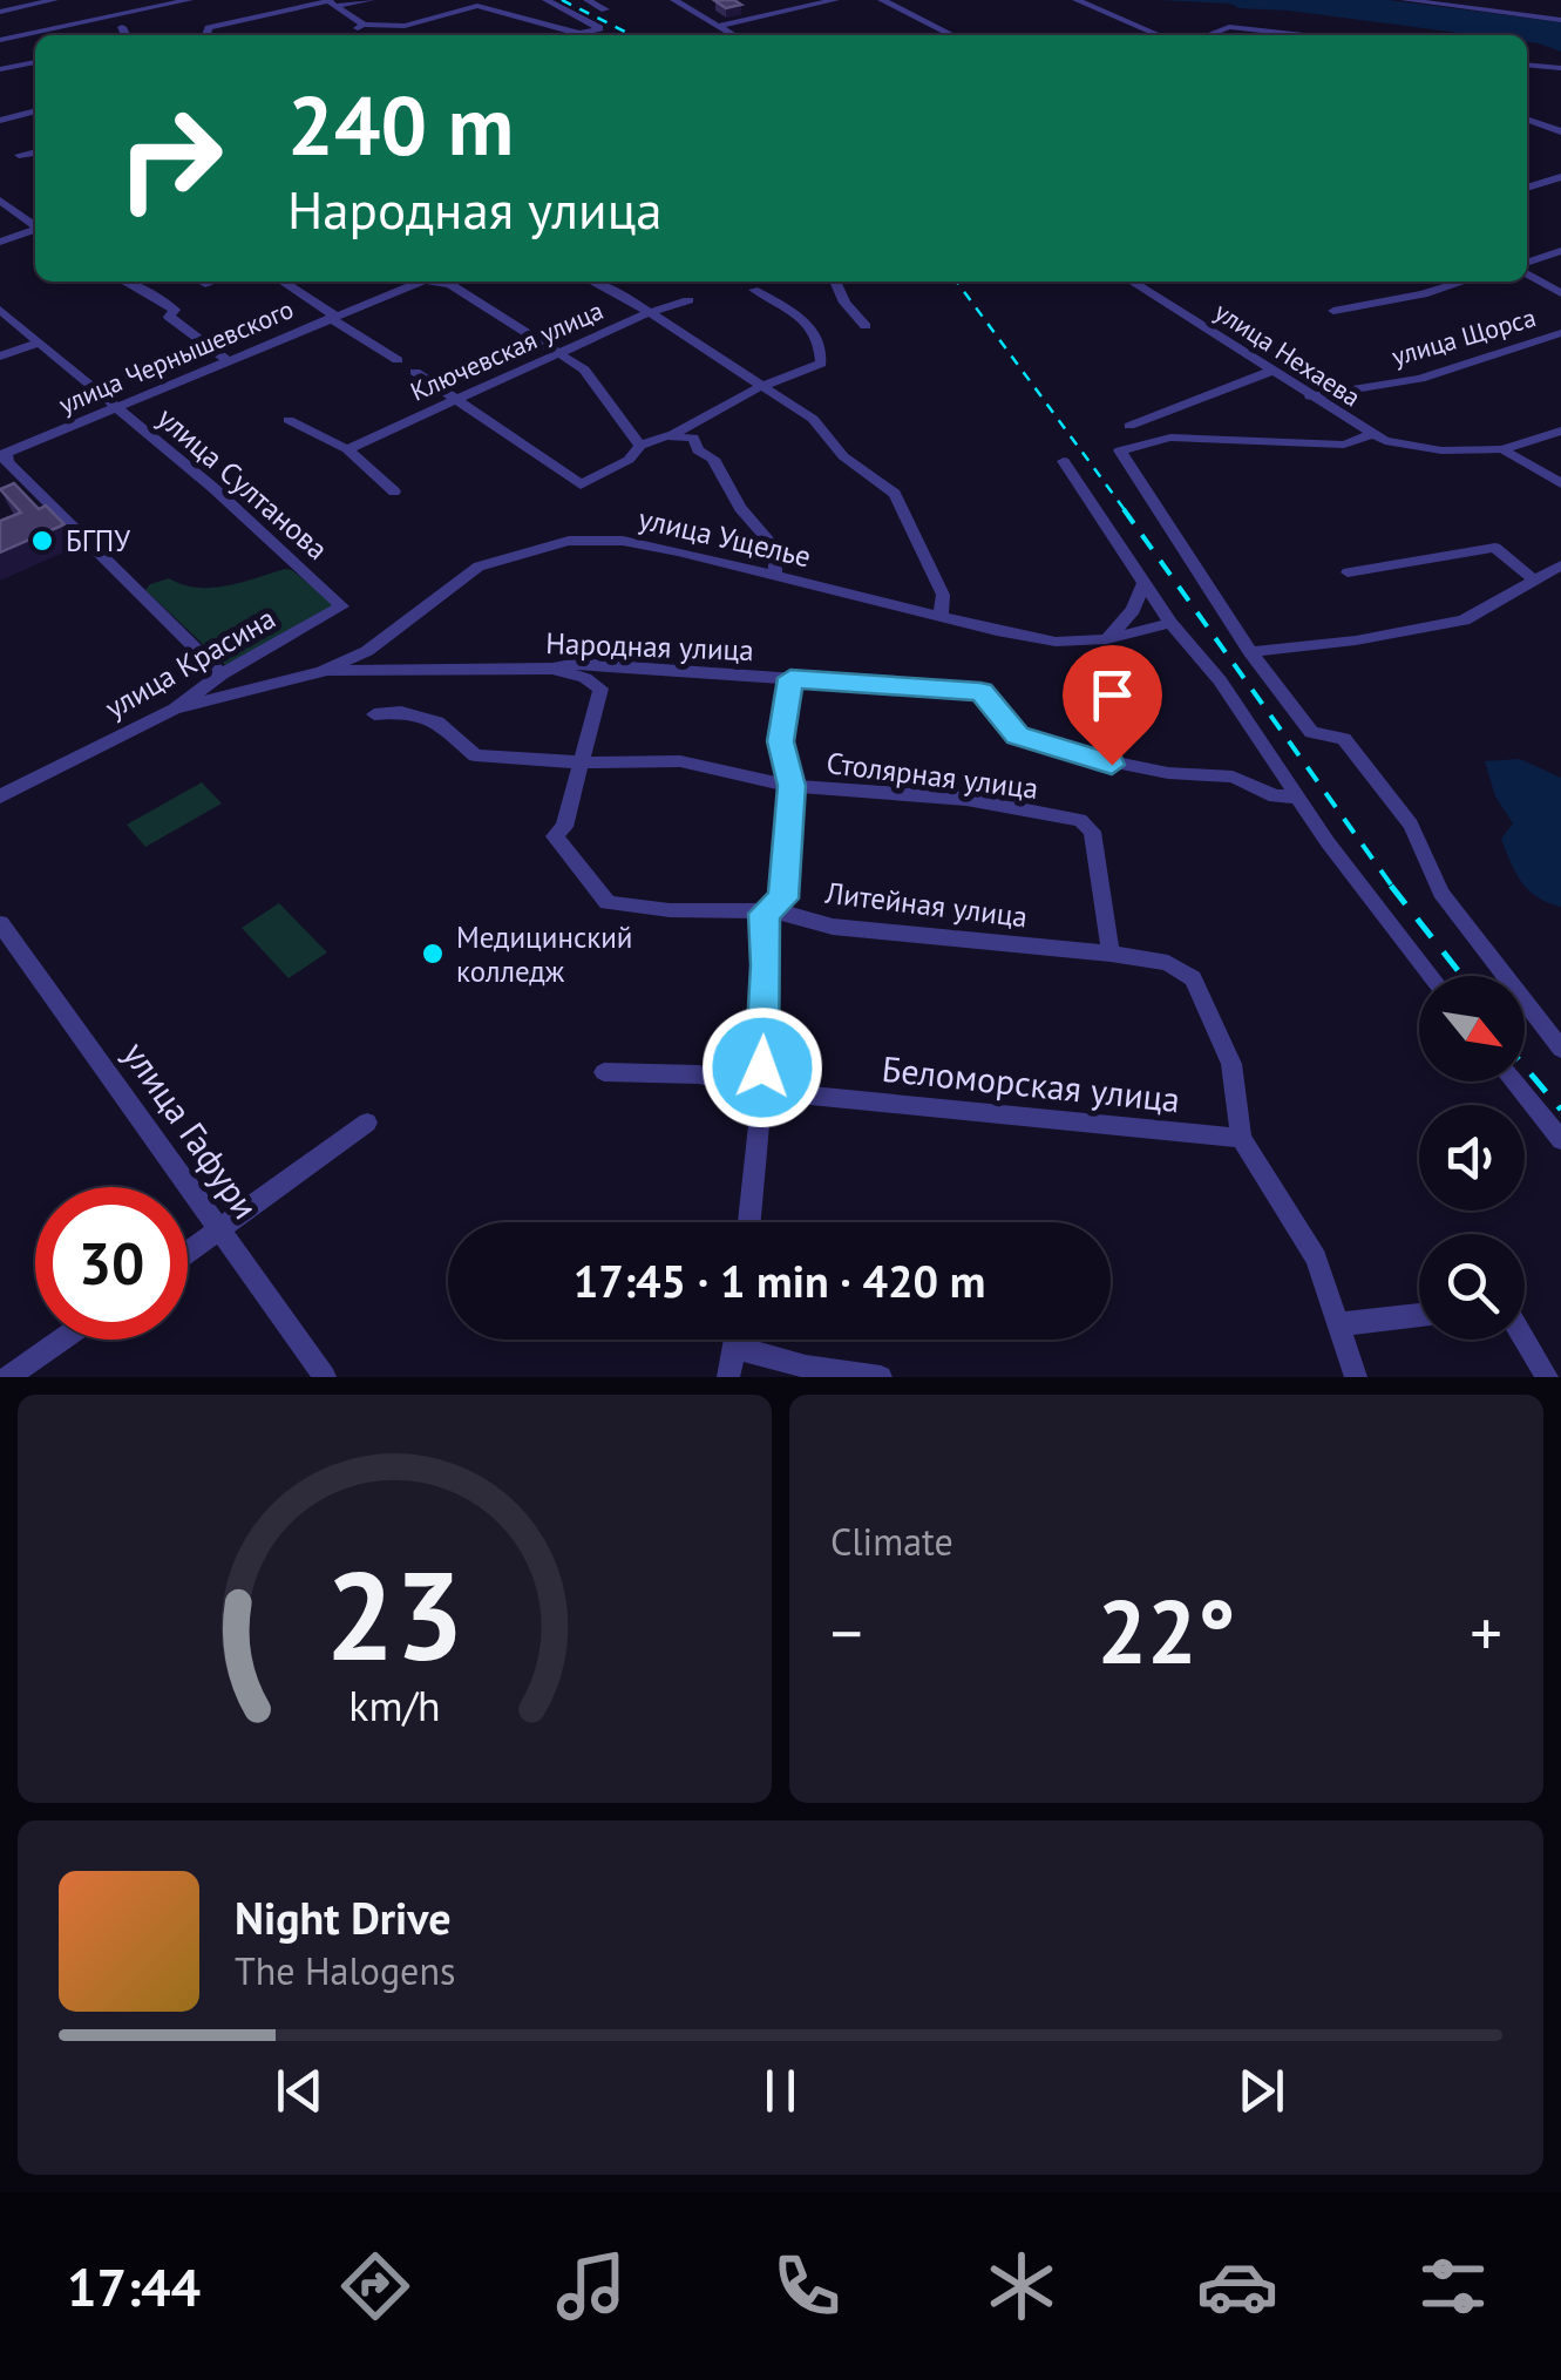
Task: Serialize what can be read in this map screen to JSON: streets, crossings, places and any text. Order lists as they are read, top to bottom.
{
  "streets": {
    "street": [
      "улица Щорса",
      "Ключевская улица",
      "улица Нехаева",
      "улица Чернышевского",
      "улица Султанова",
      "улица Ущелье",
      "Народная улица",
      "улица Красина",
      "Столярная улица",
      "Литейная улица",
      "Беломорская улица",
      "улица Гафури"
    ]
  },
  "crossings": [
    ["улица Щорса", "улица Нехаева"],
    ["улица Чернышевского", "улица Султанова"],
    ["улица Султанова", "улица Красина"],
    ["улица Ущелье", "Народная улица"],
    ["улица Ущелье", "улица Красина"],
    ["Столярная улица", "Литейная улица"],
    ["Литейная улица", "Беломорская улица"]
  ],
  "places": ["БГПУ", "Медицинский колледж"],
  "north": "bottom right",
  "page": {
    "turn": ["240 m", "Народная улица"],
    "limit": "30",
    "trip": "17:45 · 1 min · 420 m",
    "tile": "Climate",
    "heat": ["−", "22°", "+"],
    "song": ["Night Drive", "The Halogens"],
    "tabs": "17:44",
    "gauge": ["23", "km/h"]
  }
}
